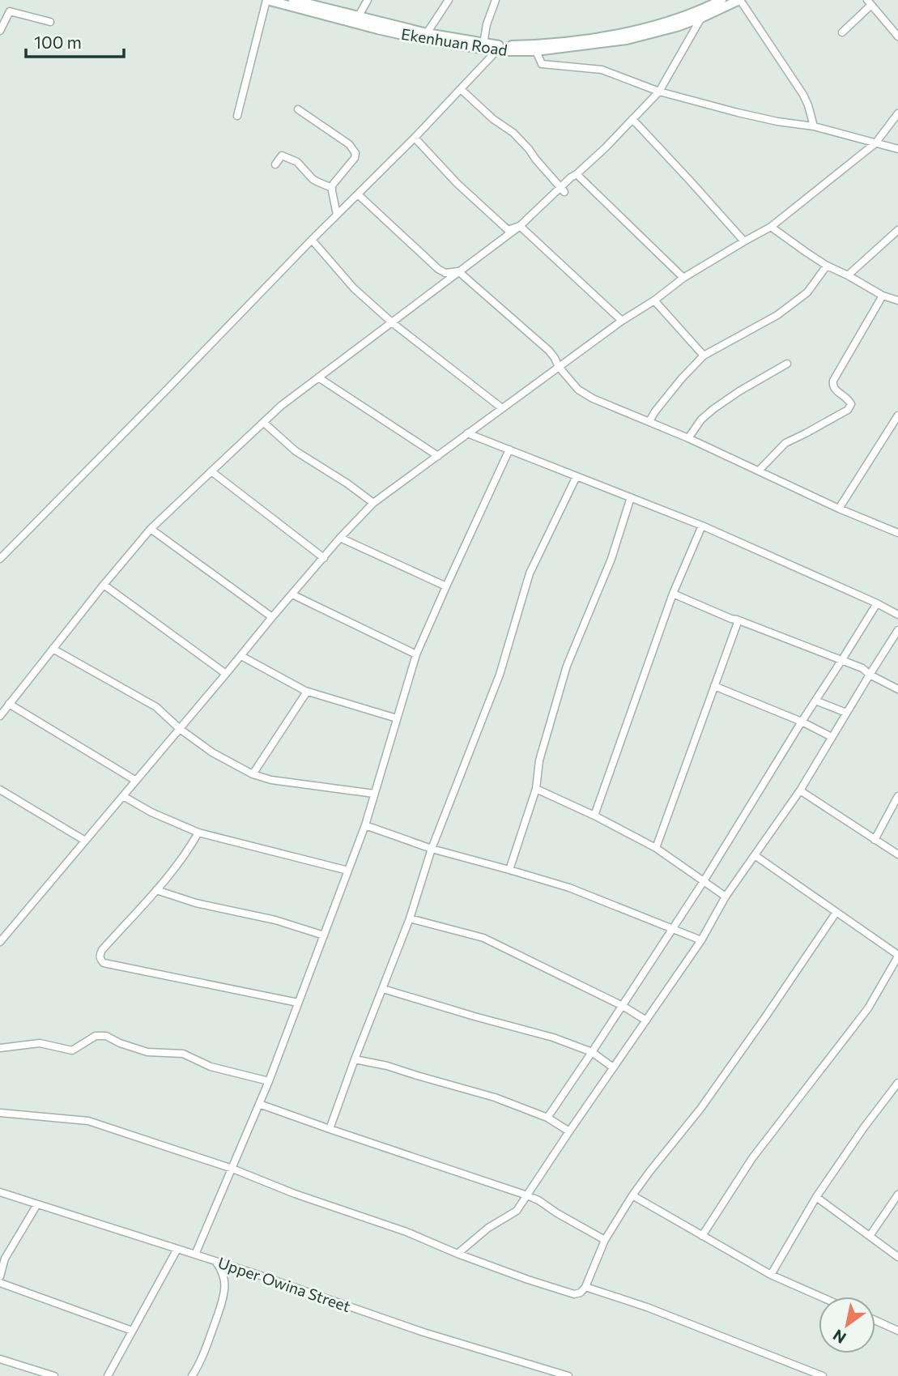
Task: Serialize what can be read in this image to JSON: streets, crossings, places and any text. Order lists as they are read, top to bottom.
{
  "streets": {
    "main road": ["Ekenhuan Road"],
    "street": ["Upper Owina Street"]
  },
  "scale_bar": "100 m",
  "north": "bottom left"
}
